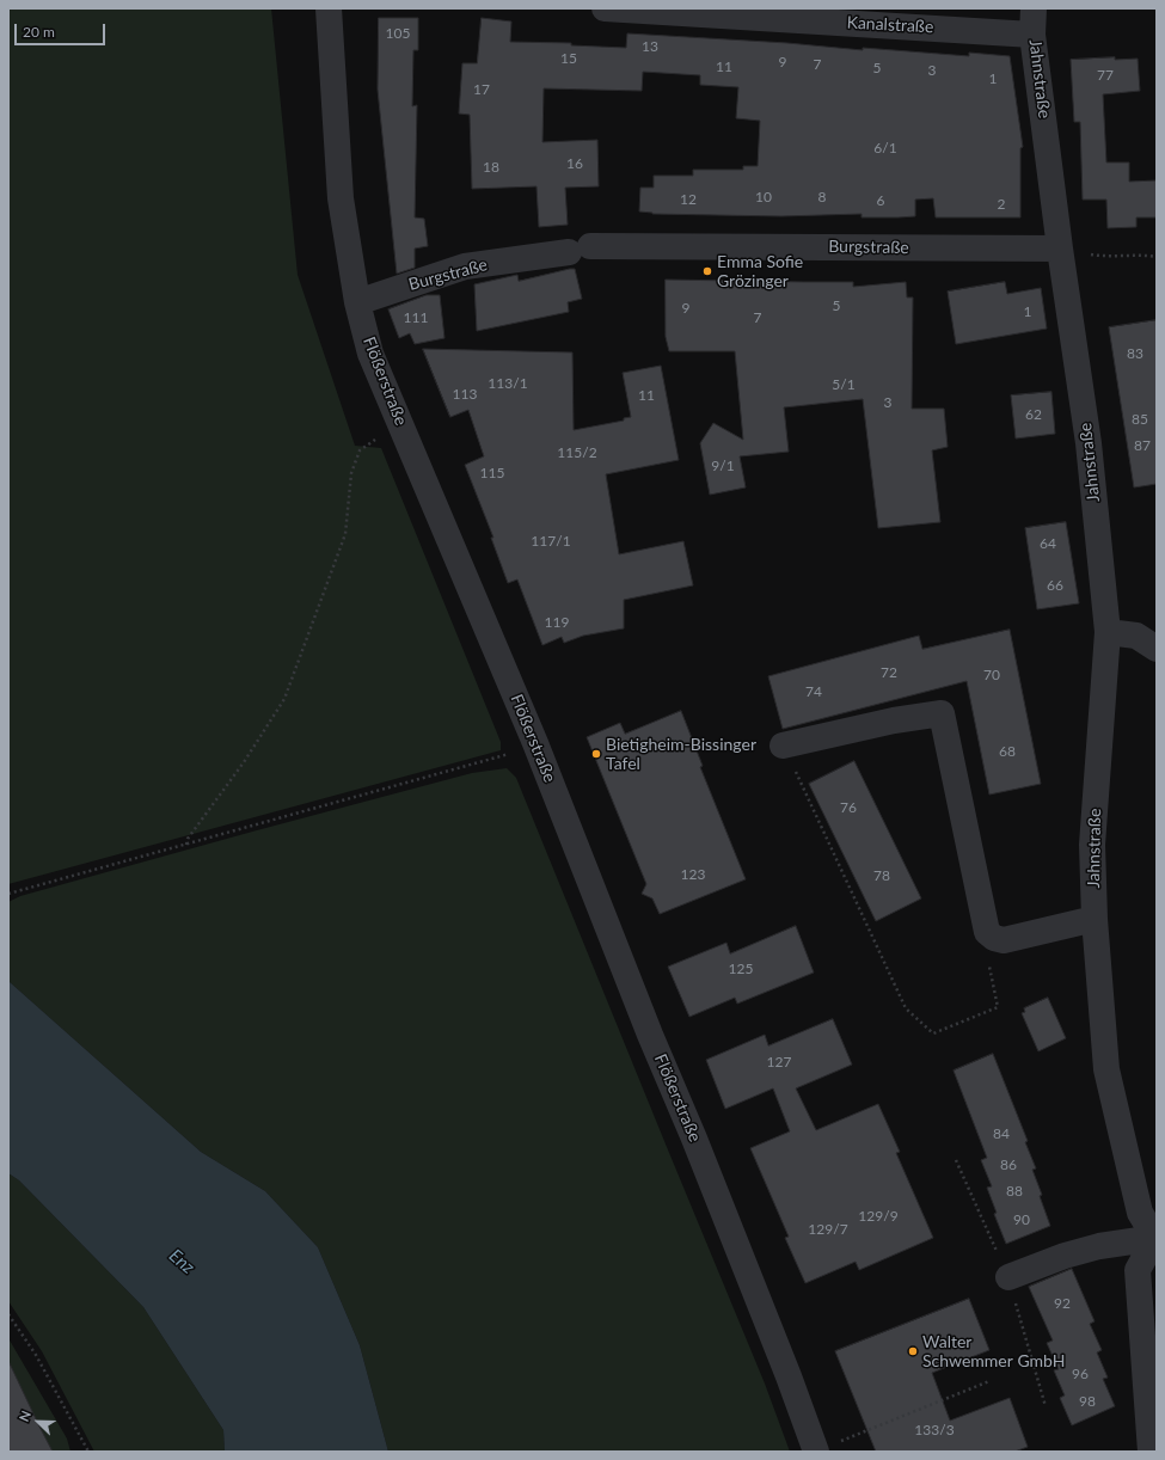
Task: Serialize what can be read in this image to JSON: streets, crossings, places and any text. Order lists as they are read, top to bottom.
{
  "streets": {
    "street": [
      "Kanalstraße",
      "Jahnstraße",
      "Burgstraße",
      "Flößerstraße"
    ]
  },
  "crossings": [
    ["Kanalstraße", "Jahnstraße"],
    ["Jahnstraße", "Burgstraße"],
    ["Burgstraße", "Flößerstraße"]
  ],
  "water": ["Enz"],
  "places": ["Emma Sofie Grözinger", "Bietigheim-Bissinger Tafel", "Walter Schwemmer GmbH"],
  "house_numbers": [
    "105",
    "13",
    "15",
    "9",
    "7",
    "11",
    "5",
    "3",
    "77",
    "1",
    "17",
    "6/1",
    "16",
    "18",
    "10",
    "8",
    "12",
    "6",
    "2",
    "5",
    "9",
    "1",
    "111",
    "7",
    "83",
    "113/1",
    "5/1",
    "113",
    "11",
    "3",
    "62",
    "85",
    "87",
    "115/2",
    "9/1",
    "115",
    "117/1",
    "64",
    "66",
    "119",
    "72",
    "70",
    "74",
    "68",
    "76",
    "123",
    "78",
    "125",
    "127",
    "84",
    "86",
    "88",
    "129/9",
    "90",
    "129/7",
    "92",
    "96",
    "98",
    "133/3"
  ],
  "scale_bar": "20 m",
  "north": "top left"
}
